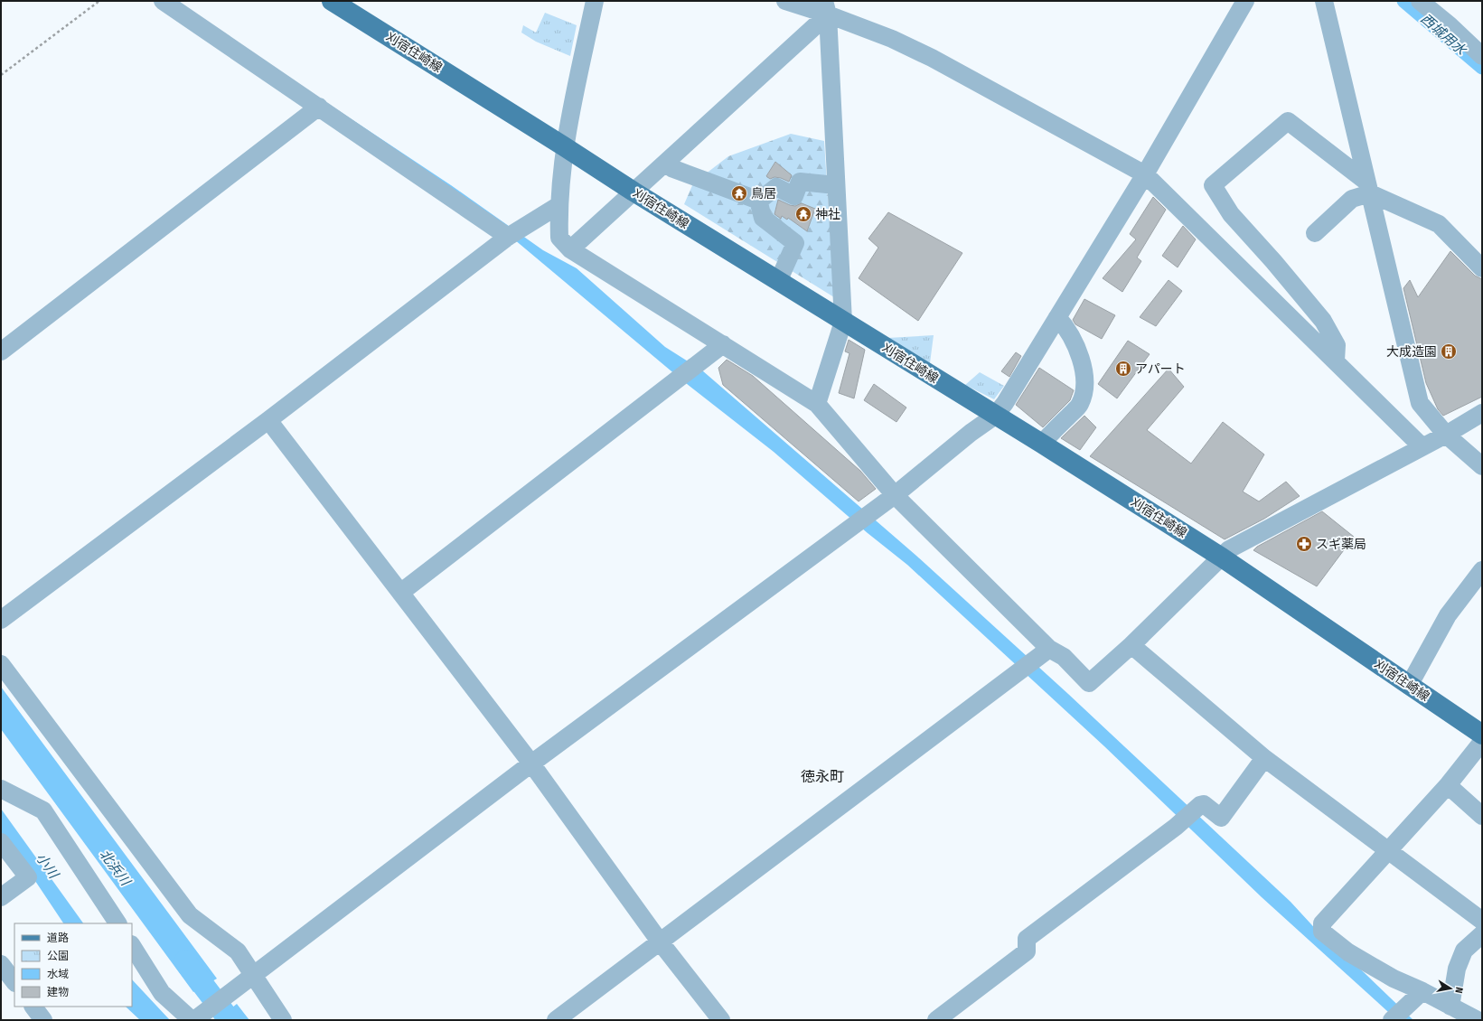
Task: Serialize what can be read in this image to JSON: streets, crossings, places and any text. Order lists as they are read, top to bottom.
{
  "streets": {
    "main road": ["刈宿住崎線"]
  },
  "districts": ["徳永町"],
  "water": ["西城用水", "小川", "北浜川"],
  "places": {
    "temple": ["鳥居", "神社"],
    "building": ["大成造園", "アパート"],
    "pharmacy": ["スギ薬局"]
  },
  "legend": [
    "道路",
    "公園",
    "水域",
    "建物"
  ],
  "north": "right"
}
